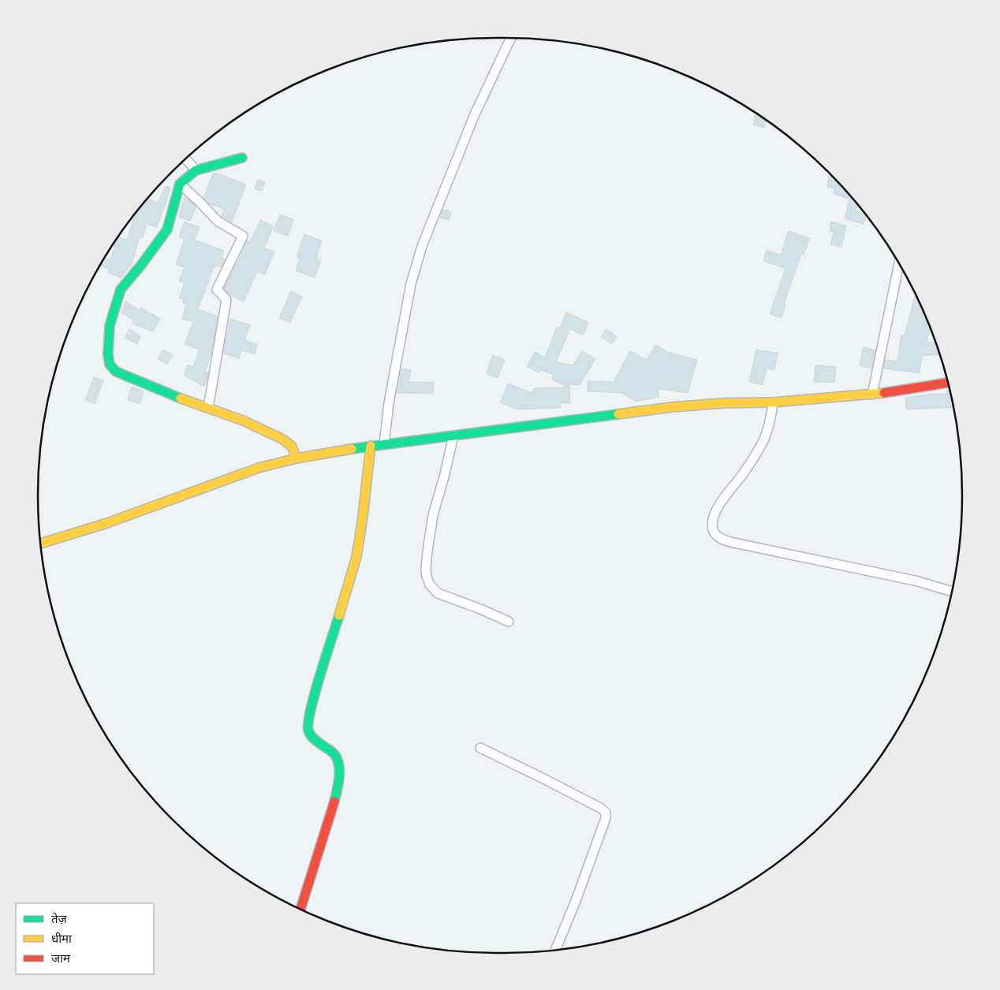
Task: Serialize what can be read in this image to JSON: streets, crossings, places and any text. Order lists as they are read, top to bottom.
{
  "legend": ["तेज़", "धीमा", "जाम"]
}
